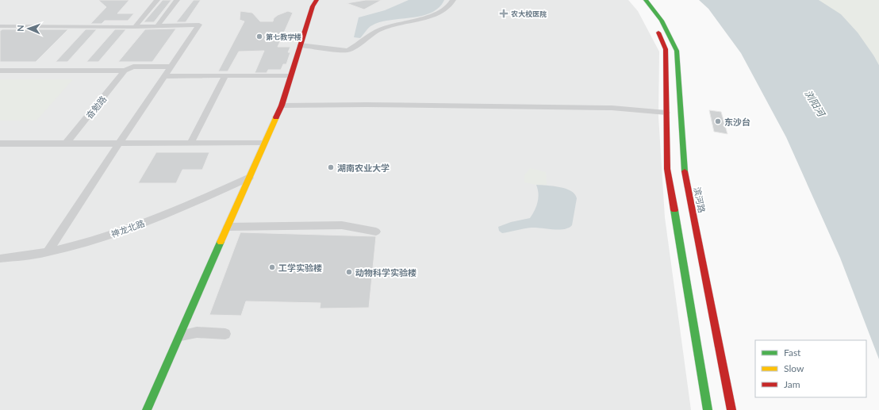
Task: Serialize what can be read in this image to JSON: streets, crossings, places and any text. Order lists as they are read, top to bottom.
{
  "streets": {
    "main road": ["滨河路"],
    "street": ["奋勉路", "神龙北路"]
  },
  "water": ["浏阳河"],
  "places": {
    "health": ["农大校医院"],
    "other": [
      "第七教学楼",
      "东沙台",
      "湖南农业大学",
      "工学实验楼",
      "动物科学实验楼"
    ]
  },
  "legend": ["Fast", "Slow", "Jam"],
  "north": "left"
}
